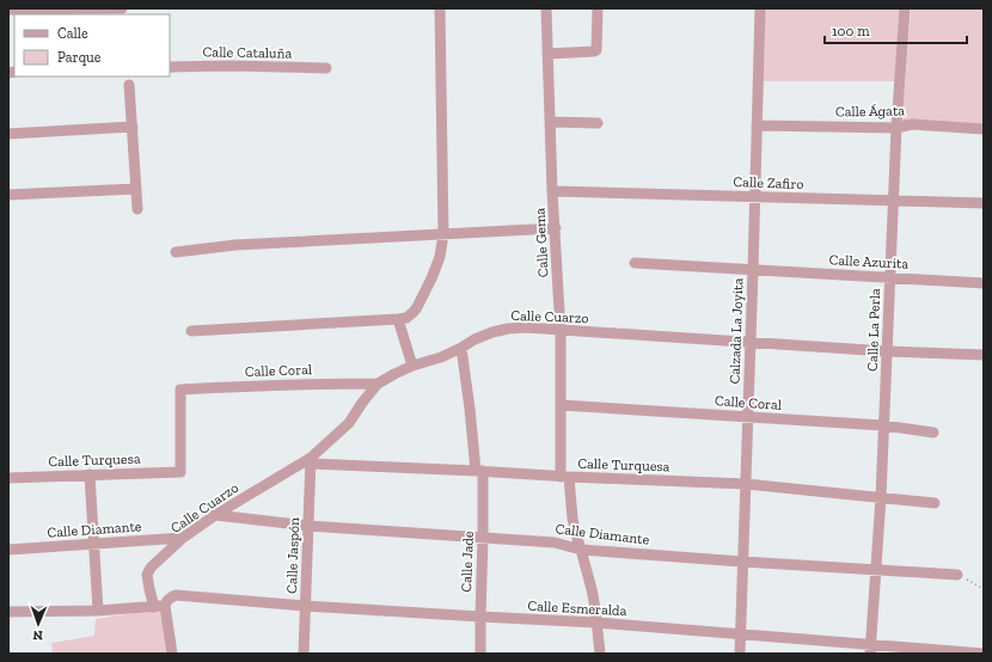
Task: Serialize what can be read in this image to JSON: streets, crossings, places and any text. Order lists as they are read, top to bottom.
{
  "streets": {
    "street": [
      "Calle Cataluña",
      "Calle Ágata",
      "Calle Zafiro",
      "Calle Gema",
      "Calle Azurita",
      "Calle Cuarzo",
      "Calle La Perla",
      "Calzada La Joyita",
      "Calle Coral",
      "Calle Turquesa",
      "Calle Diamante",
      "Calle Jaspón",
      "Calle Jade",
      "Calle Esmeralda"
    ]
  },
  "crossings": [
    ["Calle Ágata", "Calle La Perla"],
    ["Calle Ágata", "Calzada La Joyita"],
    ["Calle Zafiro", "Calle Gema"],
    ["Calle Zafiro", "Calle La Perla"],
    ["Calle Zafiro", "Calzada La Joyita"],
    ["Calle Gema", "Calle Cuarzo"],
    ["Calle Gema", "Calle Coral"],
    ["Calle Gema", "Calle Turquesa"],
    ["Calle Gema", "Calle Diamante"],
    ["Calle Gema", "Calle Esmeralda"],
    ["Calle Azurita", "Calle La Perla"],
    ["Calle Azurita", "Calzada La Joyita"],
    ["Calle Cuarzo", "Calle La Perla"],
    ["Calle Cuarzo", "Calzada La Joyita"],
    ["Calle Cuarzo", "Calle Coral"],
    ["Calle Cuarzo", "Calle Turquesa"],
    ["Calle Cuarzo", "Calle Diamante"],
    ["Calle Cuarzo", "Calle Jaspón"],
    ["Calle Cuarzo", "Calle Jade"],
    ["Calle Cuarzo", "Calle Esmeralda"],
    ["Calle La Perla", "Calle Coral"],
    ["Calle La Perla", "Calle Turquesa"],
    ["Calle La Perla", "Calle Diamante"],
    ["Calle La Perla", "Calle Esmeralda"],
    ["Calzada La Joyita", "Calle Coral"],
    ["Calzada La Joyita", "Calle Turquesa"],
    ["Calzada La Joyita", "Calle Diamante"],
    ["Calzada La Joyita", "Calle Esmeralda"],
    ["Calle Coral", "Calle Turquesa"],
    ["Calle Turquesa", "Calle Jaspón"],
    ["Calle Turquesa", "Calle Jade"],
    ["Calle Diamante", "Calle Jaspón"],
    ["Calle Diamante", "Calle Jade"],
    ["Calle Jaspón", "Calle Esmeralda"],
    ["Calle Jade", "Calle Esmeralda"]
  ],
  "legend": ["Calle", "Parque"],
  "scale_bar": "100 m",
  "north": "bottom"
}
